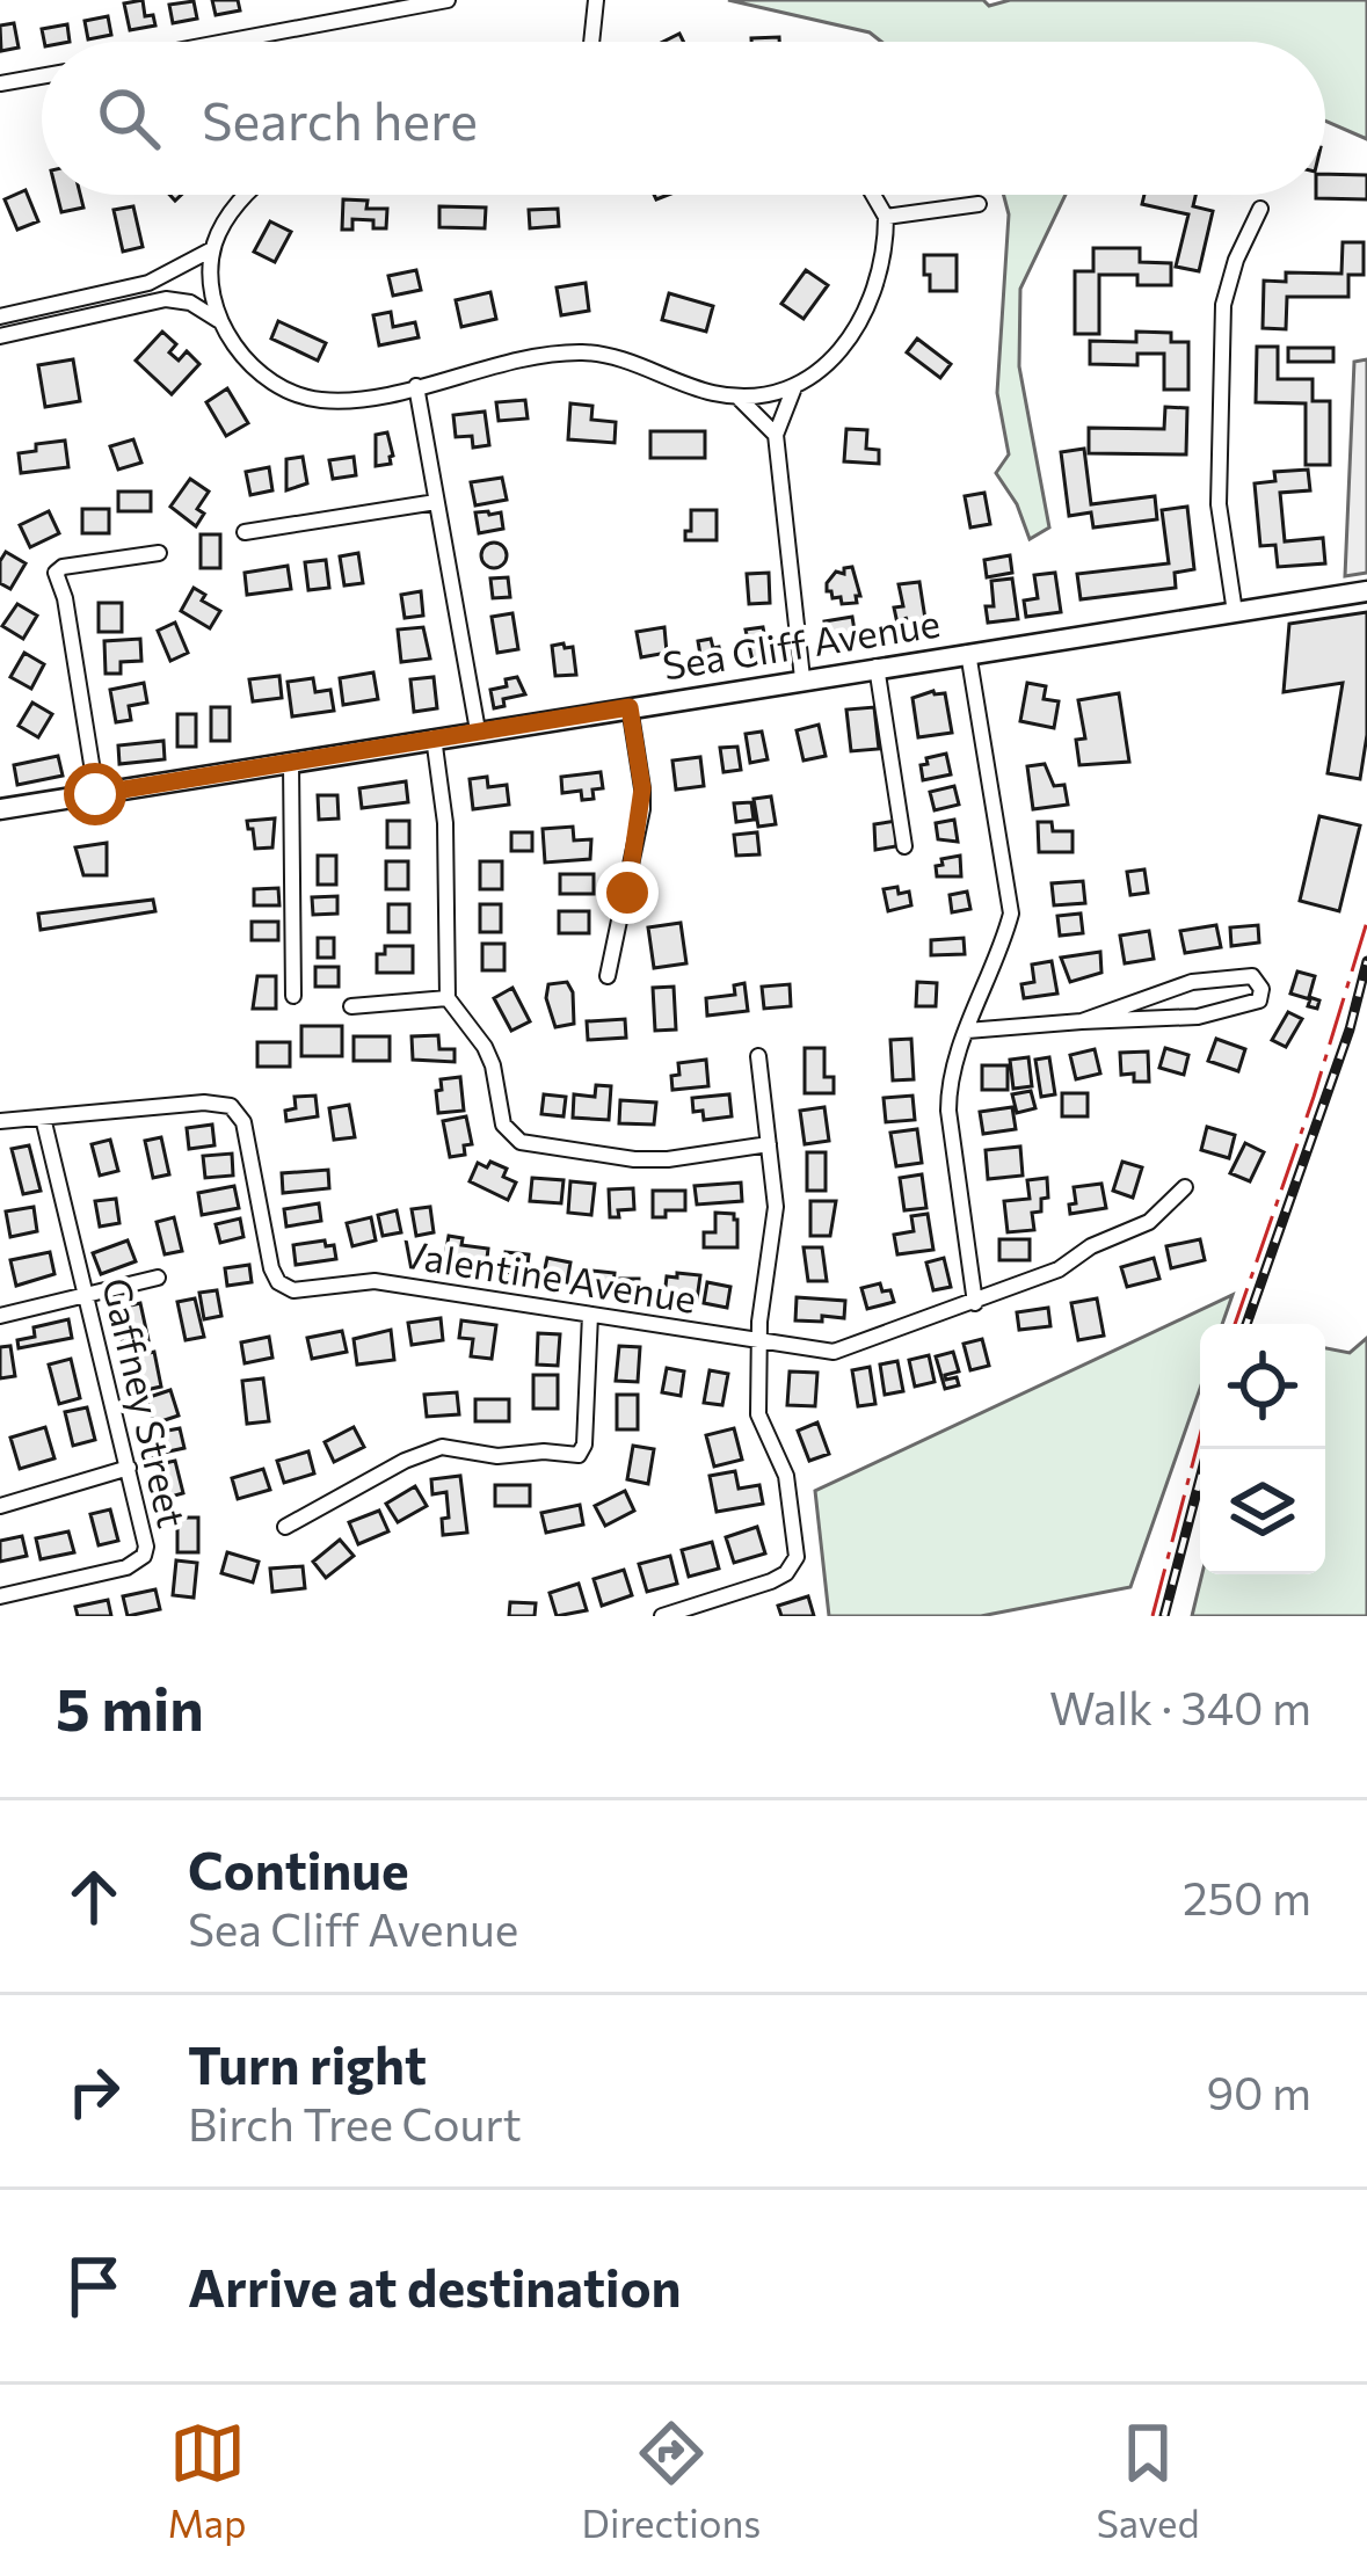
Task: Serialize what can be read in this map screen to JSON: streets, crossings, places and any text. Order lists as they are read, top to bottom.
{
  "streets": {
    "street": ["Sea Cliff Avenue", "Valentine Avenue", "Gaffney Street"]
  },
  "crossings": [
    ["Valentine Avenue", "Gaffney Street"]
  ],
  "page": {
    "search": "Search here",
    "heading": ["5 min", "Walk · 340 m"],
    "list": [
      ["Continue", "Sea Cliff Avenue", "250 m"],
      ["Turn right", "Birch Tree Court", "90 m"],
      "Arrive at destination"
    ],
    "nav": ["Map", "Directions", "Saved"]
  }
}
